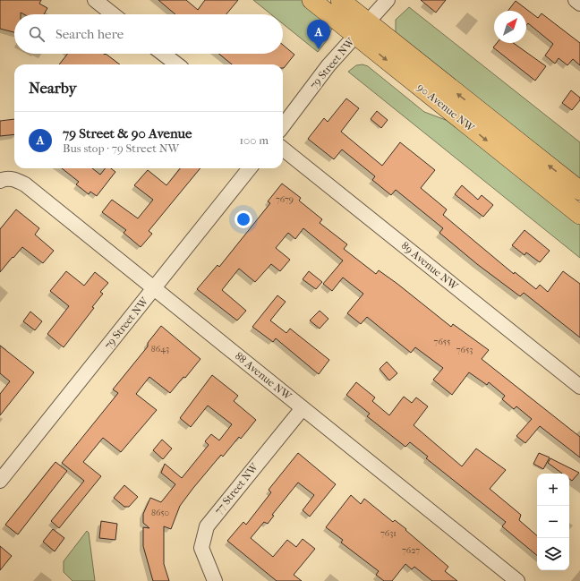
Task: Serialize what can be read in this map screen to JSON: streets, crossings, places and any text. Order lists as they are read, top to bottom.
{
  "streets": {
    "main road": ["90 Avenue NW"],
    "street": [
      "79 Street NW",
      "89 Avenue NW",
      "88 Avenue NW",
      "77 Street NW"
    ]
  },
  "crossings": [
    ["79 Street NW", "90 Avenue NW"],
    ["79 Street NW", "88 Avenue NW"],
    ["88 Avenue NW", "77 Street NW"]
  ],
  "house_numbers": [
    "7679",
    "7655",
    "8643",
    "7653",
    "8650",
    "7631",
    "7627"
  ],
  "north": "top right",
  "page": {
    "search": "Search here",
    "pins": "A",
    "heading": "Nearby",
    "list": [
      {
        "mark": "A",
        "name": "79 Street & 90 Avenue",
        "note": "Bus stop · 79 Street NW",
        "value": "100 m"
      }
    ],
    "map_buttons": ["+", "−"]
  }
}
